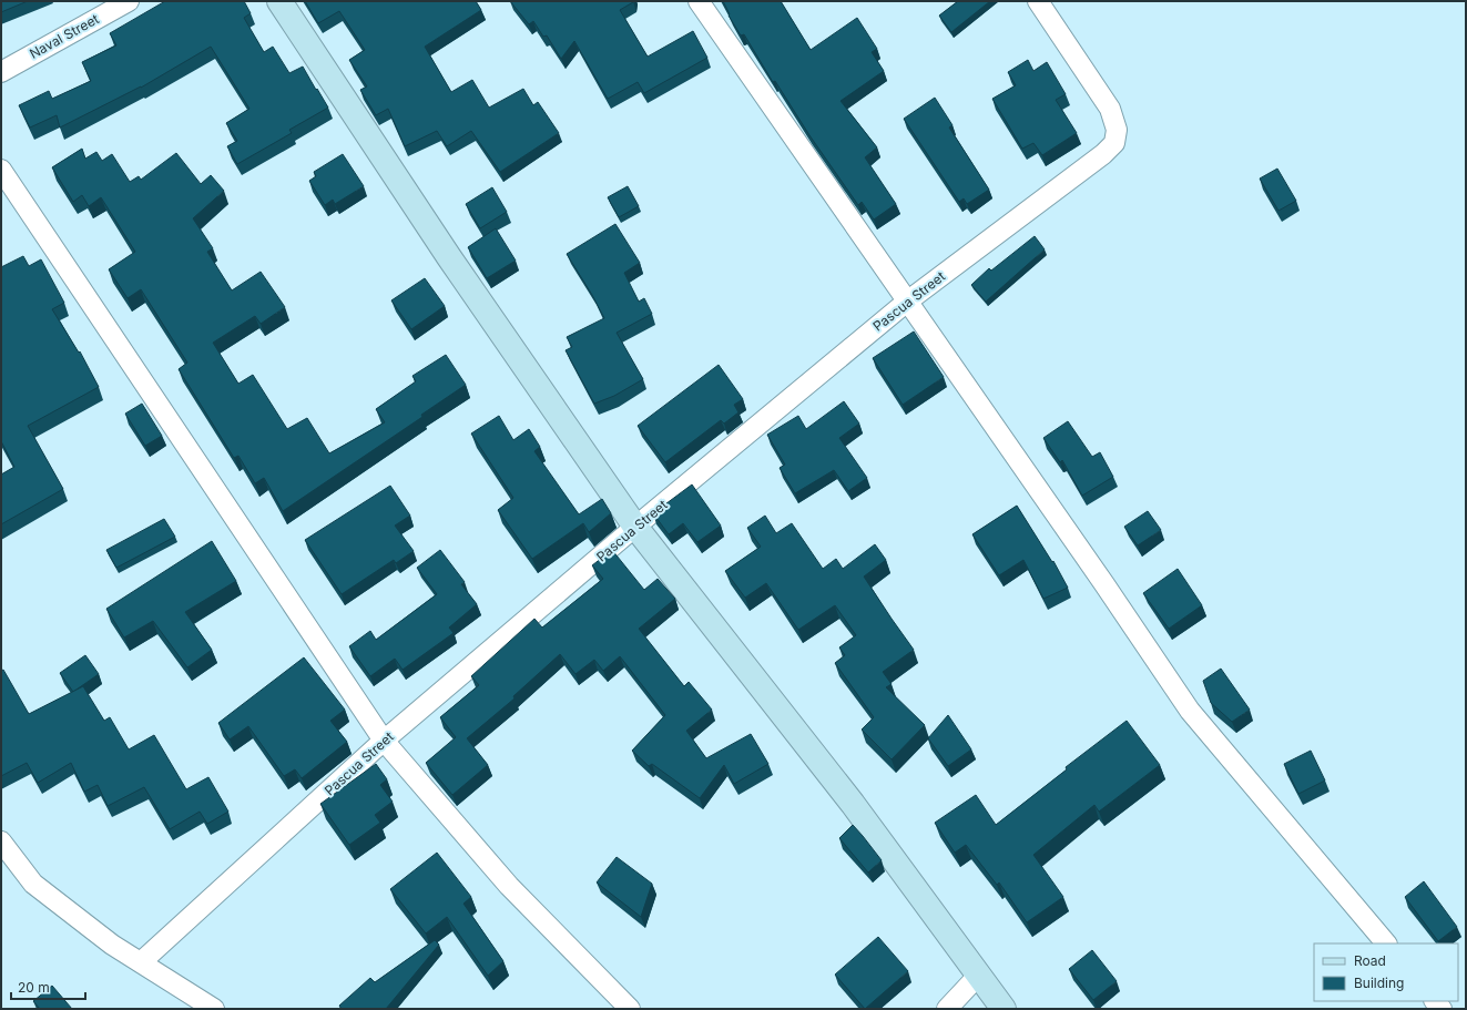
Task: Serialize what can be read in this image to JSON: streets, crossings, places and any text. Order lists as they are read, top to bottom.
{
  "streets": {
    "street": ["Naval Street", "Pascua Street"]
  },
  "legend": ["Road", "Building"],
  "scale_bar": "20 m"
}
